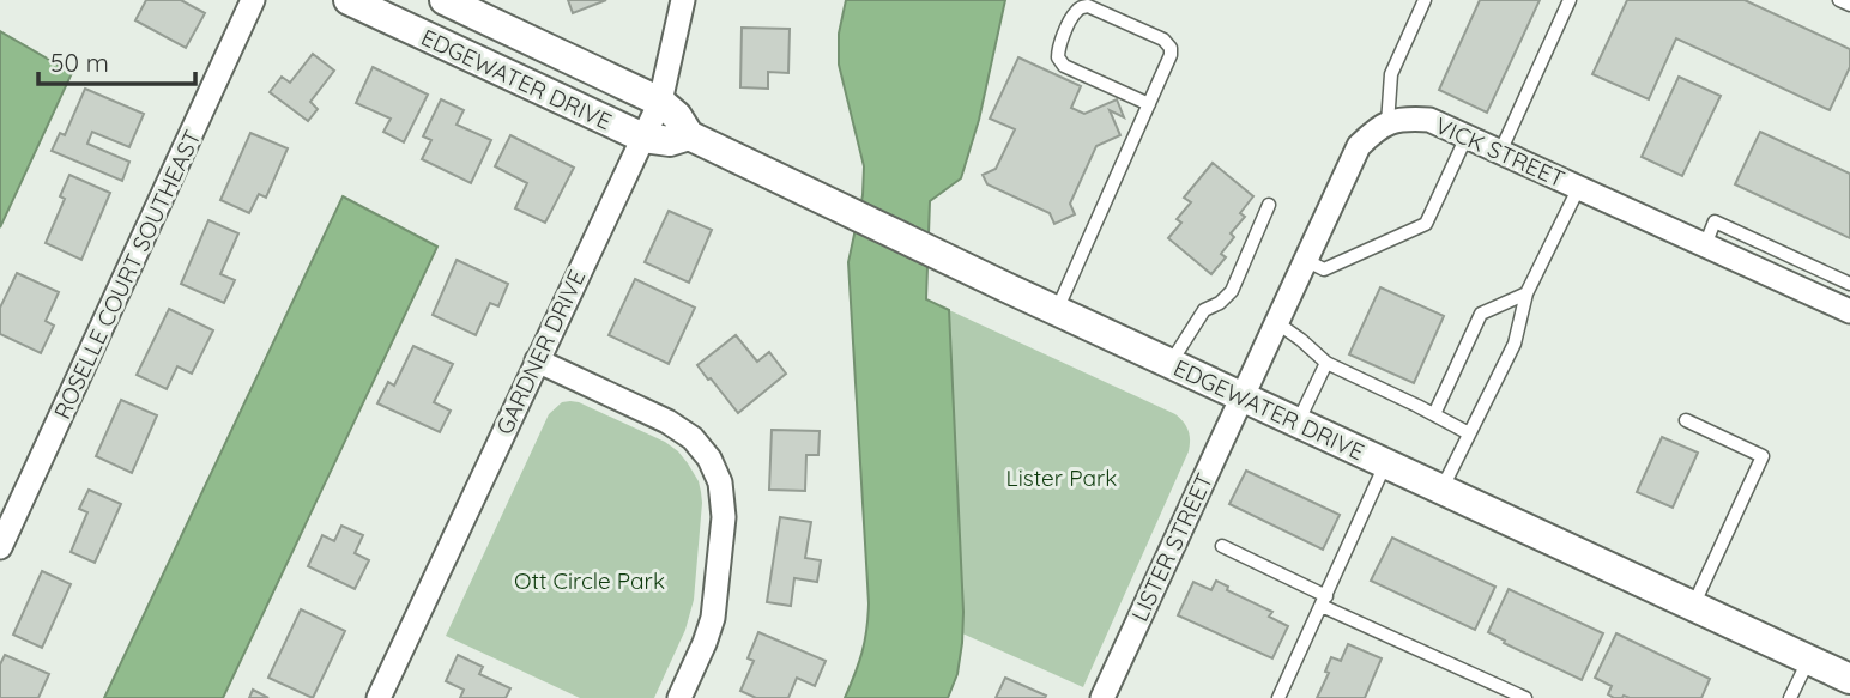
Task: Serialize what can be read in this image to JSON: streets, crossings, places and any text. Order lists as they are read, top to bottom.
{
  "streets": {
    "street": [
      "EDGEWATER DRIVE",
      "VICK STREET",
      "ROSELLE COURT SOUTHEAST",
      "GARDNER DRIVE",
      "LISTER STREET"
    ]
  },
  "crossings": [
    ["EDGEWATER DRIVE", "GARDNER DRIVE"],
    ["EDGEWATER DRIVE", "LISTER STREET"]
  ],
  "parks": ["Lister Park", "Ott Circle Park"],
  "scale_bar": "50 m"
}
